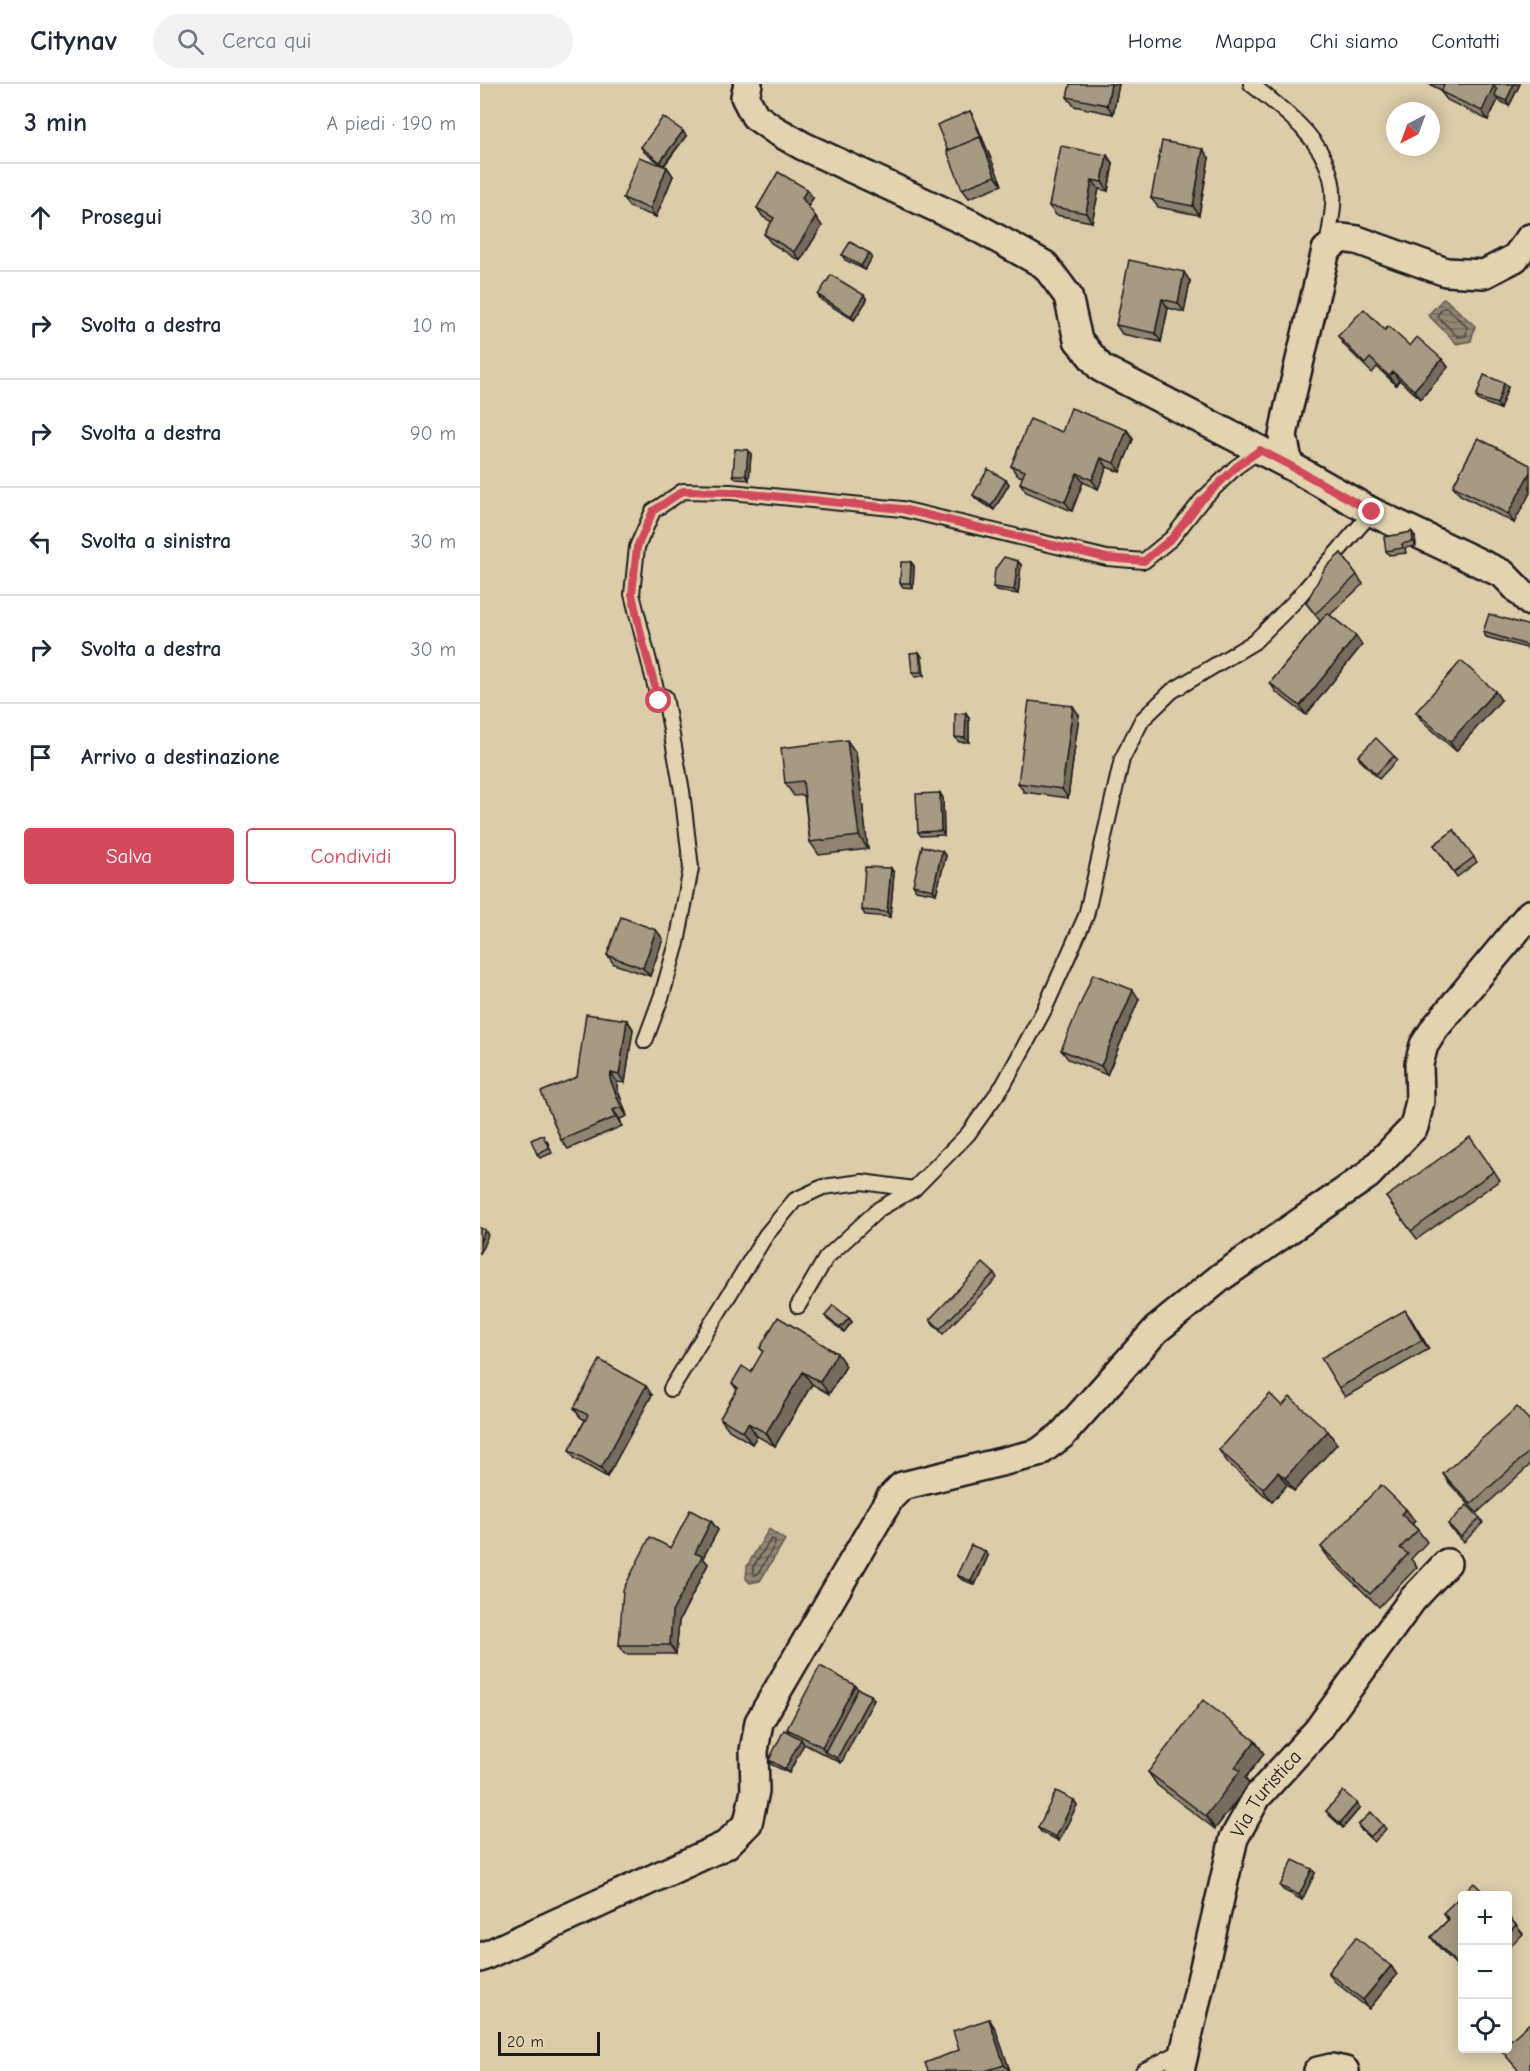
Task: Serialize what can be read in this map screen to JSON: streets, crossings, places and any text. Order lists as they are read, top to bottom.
{
  "streets": {
    "street": ["Via Turistica"]
  },
  "scale_bar": "20 m",
  "north": "bottom left",
  "page": {
    "header": "Citynav",
    "search": "Cerca qui",
    "nav": [
      "Home",
      "Mappa",
      "Chi siamo",
      "Contatti"
    ],
    "heading": ["3 min", "A piedi · 190 m"],
    "list": [
      ["Prosegui", "30 m"],
      ["Svolta a destra", "10 m"],
      ["Svolta a destra", "90 m"],
      ["Svolta a sinistra", "30 m"],
      ["Svolta a destra", "30 m"],
      "Arrivo a destinazione"
    ],
    "buttons": ["Salva", "Condividi"],
    "map_buttons": ["+", "−"],
    "scale": "20 m"
  }
}
